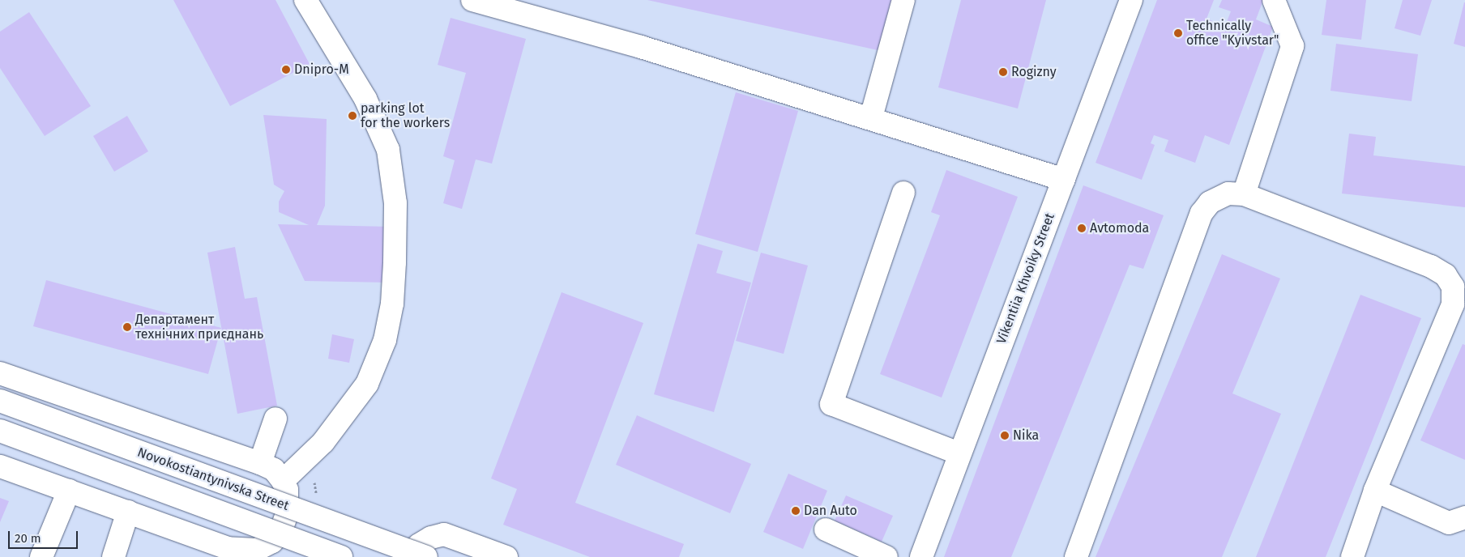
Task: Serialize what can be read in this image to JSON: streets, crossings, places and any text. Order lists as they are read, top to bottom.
{
  "streets": {
    "main road": ["Vikentiia Khvoiky Street", "Novokostiantynivska Street"]
  },
  "places": [
    "Technically office \"Kyivstar\"",
    "Dnipro-M",
    "Rogizny",
    "parking lot for the workers",
    "Avtomoda",
    "Департамент технічних приєднань",
    "Nika",
    "Dan Auto"
  ],
  "scale_bar": "20 m"
}
